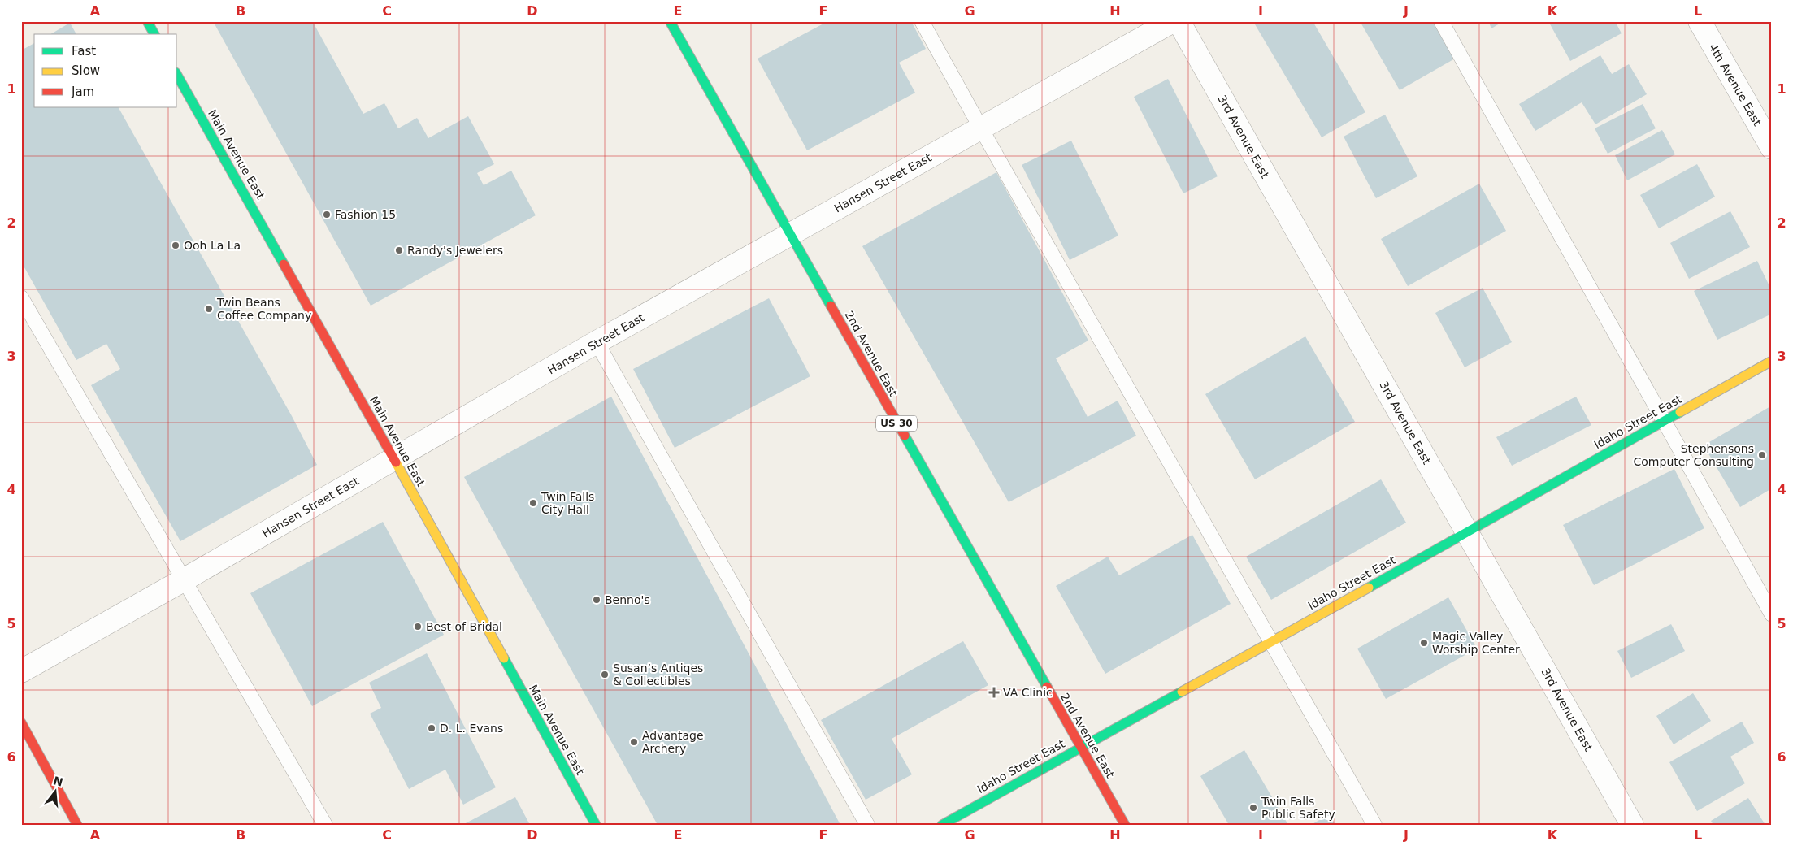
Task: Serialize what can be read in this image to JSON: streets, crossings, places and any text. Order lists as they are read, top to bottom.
{
  "streets": {
    "street": [
      "4th Avenue East",
      "3rd Avenue East",
      "Main Avenue East",
      "Hansen Street East",
      "2nd Avenue East",
      "Idaho Street East",
      "US 30"
    ]
  },
  "crossings": [
    ["3rd Avenue East", "Idaho Street East"],
    ["Main Avenue East", "Hansen Street East"],
    ["Hansen Street East", "2nd Avenue East"],
    ["2nd Avenue East", "Idaho Street East"]
  ],
  "places": {
    "other": [
      "Fashion 15",
      "Ooh La La",
      "Randy's Jewelers",
      "Twin Beans Coffee Company",
      "Stephensons Computer Consulting",
      "Twin Falls City Hall",
      "Benno's",
      "Best of Bridal",
      "Magic Valley Worship Center",
      "Susan’s Antiqes & Collectibles",
      "D. L. Evans",
      "Advantage Archery",
      "Twin Falls Public Safety"
    ],
    "health": ["VA Clinic"]
  },
  "legend": ["Fast", "Slow", "Jam"],
  "north": "top",
  "grid": {
    "columns": [
      "A",
      "B",
      "C",
      "D",
      "E",
      "F",
      "G",
      "H",
      "I",
      "J",
      "K",
      "L"
    ],
    "rows": [
      "1",
      "2",
      "3",
      "4",
      "5",
      "6"
    ]
  }
}
